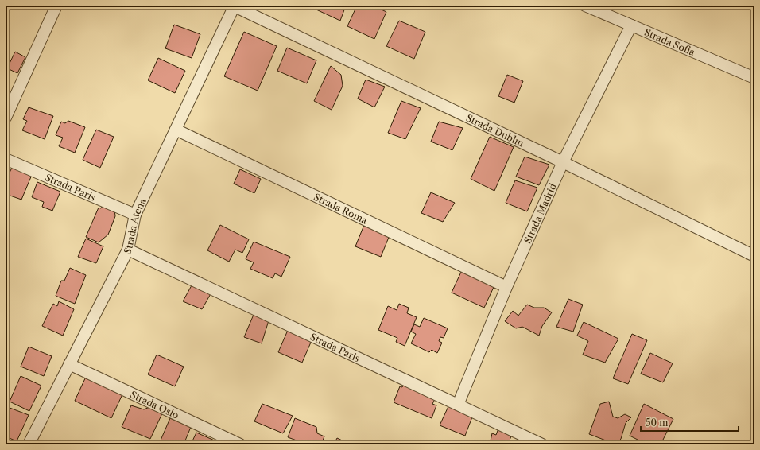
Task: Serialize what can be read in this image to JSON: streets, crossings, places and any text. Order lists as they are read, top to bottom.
{
  "streets": {
    "street": [
      "Strada Sofia",
      "Strada Dublin",
      "Strada Paris",
      "Strada Roma",
      "Strada Madrid",
      "Strada Atena",
      "Strada Oslo"
    ]
  },
  "crossings": [
    ["Strada Sofia", "Strada Madrid"],
    ["Strada Dublin", "Strada Madrid"],
    ["Strada Dublin", "Strada Atena"],
    ["Strada Paris", "Strada Madrid"],
    ["Strada Paris", "Strada Atena"],
    ["Strada Roma", "Strada Madrid"],
    ["Strada Roma", "Strada Atena"],
    ["Strada Atena", "Strada Oslo"]
  ],
  "scale_bar": "50 m"
}
